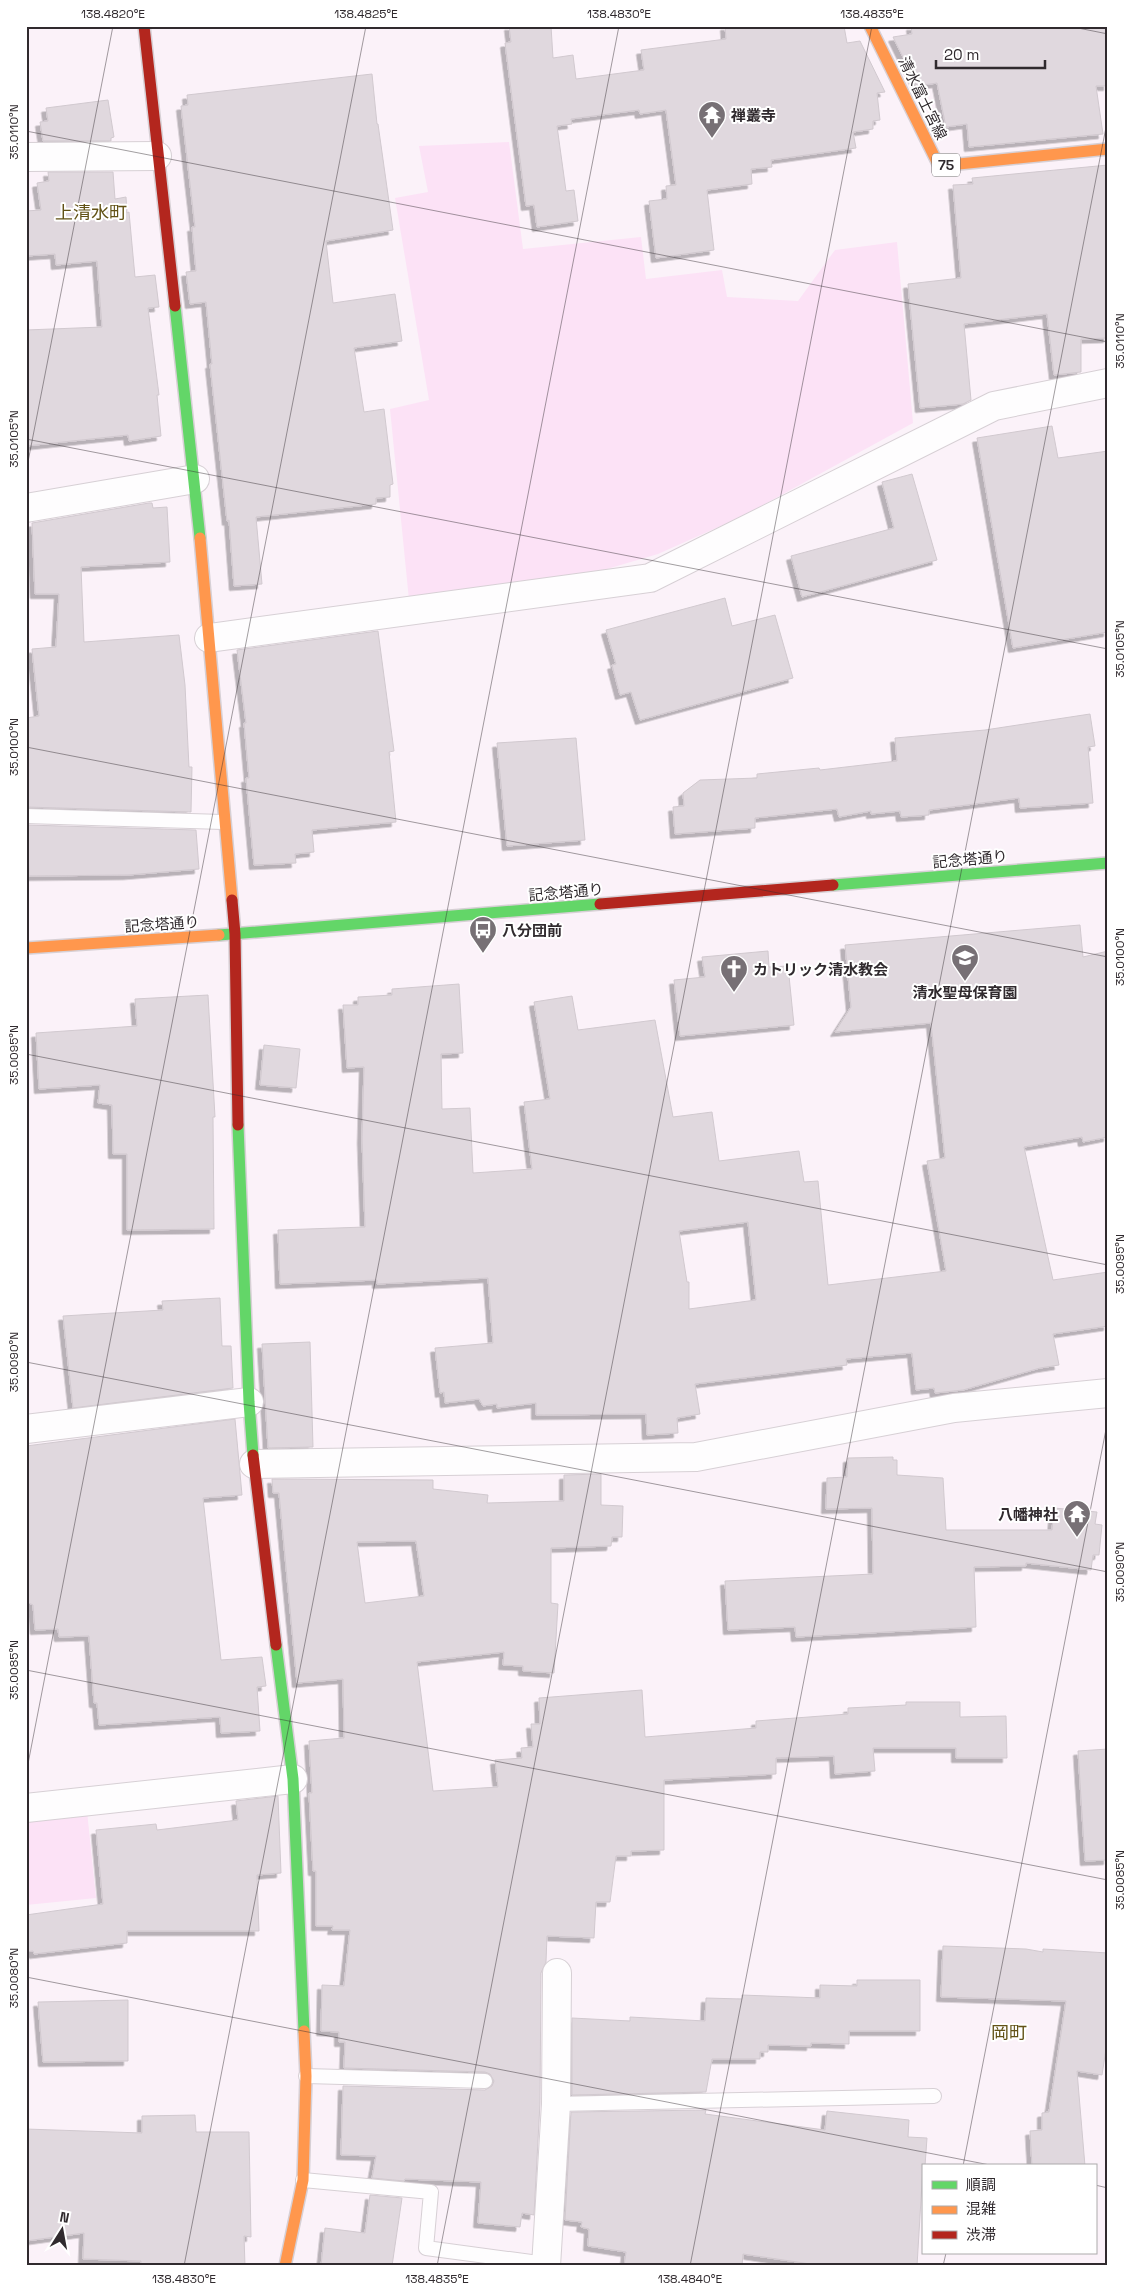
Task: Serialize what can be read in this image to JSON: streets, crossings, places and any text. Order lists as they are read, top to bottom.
{
  "streets": {
    "street": ["清水富士宮線", "75", "記念塔通り"]
  },
  "districts": ["上清水町", "岡町"],
  "places": {
    "temple": ["禅叢寺", "八幡神社"],
    "bus stop": ["八分団前"],
    "school or university": ["清水聖母保育園"],
    "church": ["カトリック清水教会"]
  },
  "legend": ["順調", "混雑", "渋滞"],
  "scale_bar": "20 m",
  "north": "top",
  "coordinates": [
    "138.4820°E",
    "138.4825°E",
    "138.4830°E",
    "138.4835°E",
    "35.0110°N",
    "35.0105°N",
    "35.0100°N",
    "35.0095°N",
    "35.0090°N",
    "35.0085°N",
    "35.0080°N",
    "138.4840°E"
  ]
}
